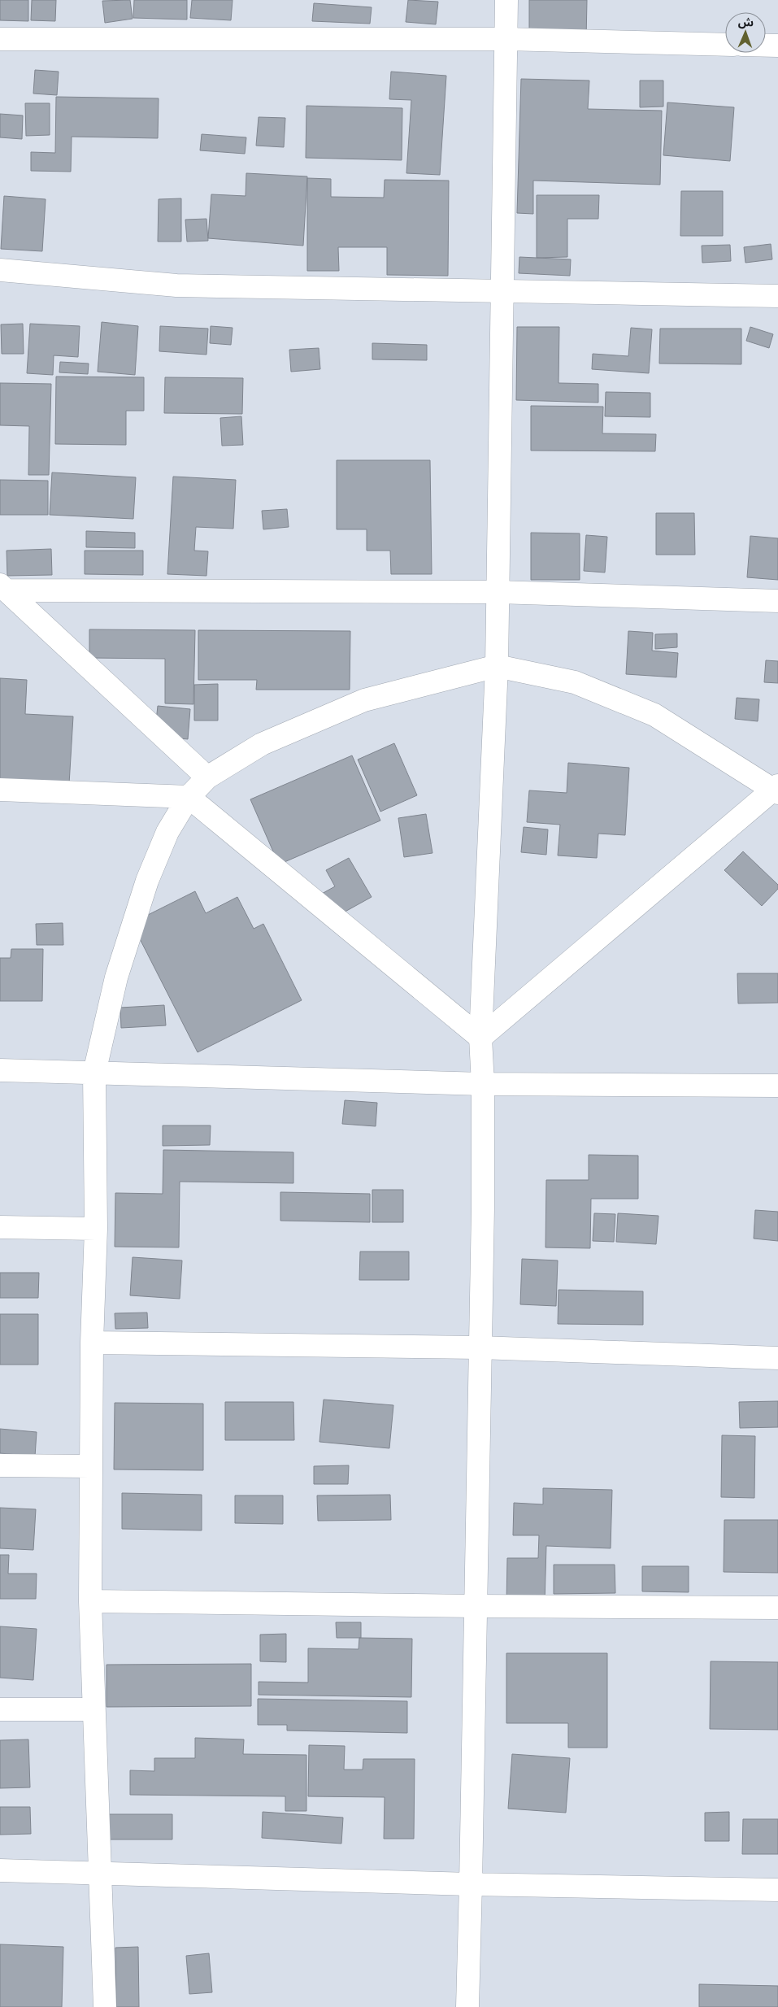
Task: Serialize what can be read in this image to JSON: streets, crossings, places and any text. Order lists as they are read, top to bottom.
{
  "north": "top"
}
